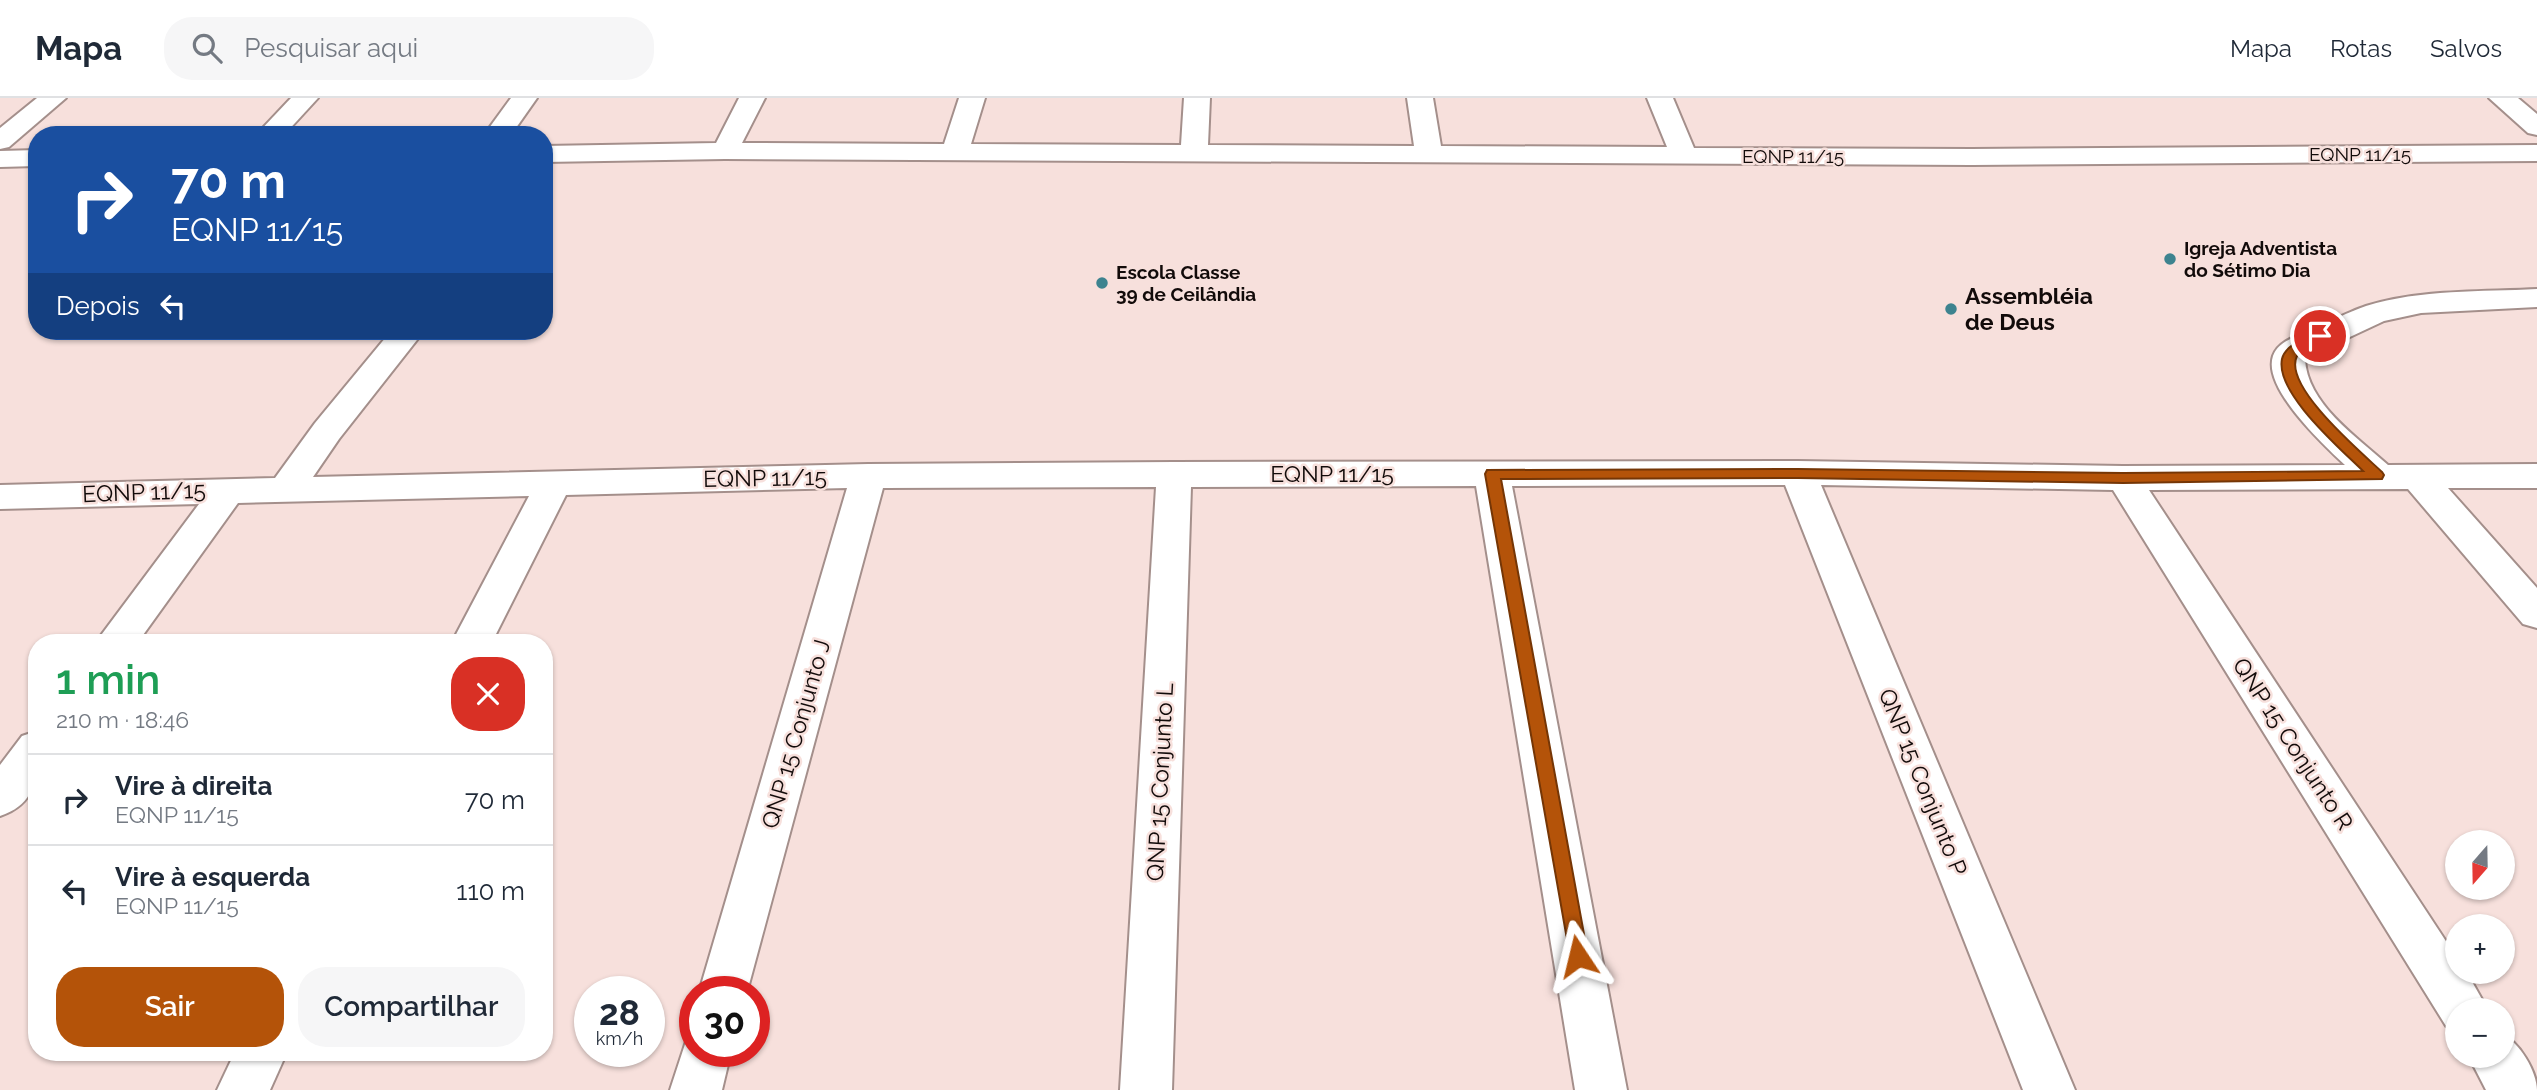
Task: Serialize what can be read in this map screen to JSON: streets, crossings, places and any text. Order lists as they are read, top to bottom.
{
  "streets": {
    "street": [
      "EQNP 11/15",
      "QNP 15 Conjunto J",
      "QNP 15 Conjunto R",
      "QNP 15 Conjunto L",
      "QNP 15 Conjunto P"
    ]
  },
  "crossings": [
    ["EQNP 11/15", "QNP 15 Conjunto J"],
    ["EQNP 11/15", "QNP 15 Conjunto R"],
    ["EQNP 11/15", "QNP 15 Conjunto L"],
    ["EQNP 11/15", "QNP 15 Conjunto P"]
  ],
  "places": ["Igreja Adventista do Sétimo Dia", "Escola Classe 39 de Ceilândia", "Assembléia de Deus"],
  "north": "bottom",
  "page": {
    "header": "Mapa",
    "search": "Pesquisar aqui",
    "nav": ["Mapa", "Rotas", "Salvos"],
    "turn": ["70 m", "EQNP 11/15"],
    "then": "Depois",
    "heading": ["1 min", "210 m · 18:46"],
    "list": [
      {
        "name": "Vire à direita",
        "note": "EQNP 11/15",
        "value": "70 m"
      },
      {
        "name": "Vire à esquerda",
        "note": "EQNP 11/15",
        "value": "110 m"
      }
    ],
    "map_buttons": ["+", "−"],
    "buttons": ["Sair", "Compartilhar"],
    "speed": "28 km/h",
    "limit": "30"
  }
}
